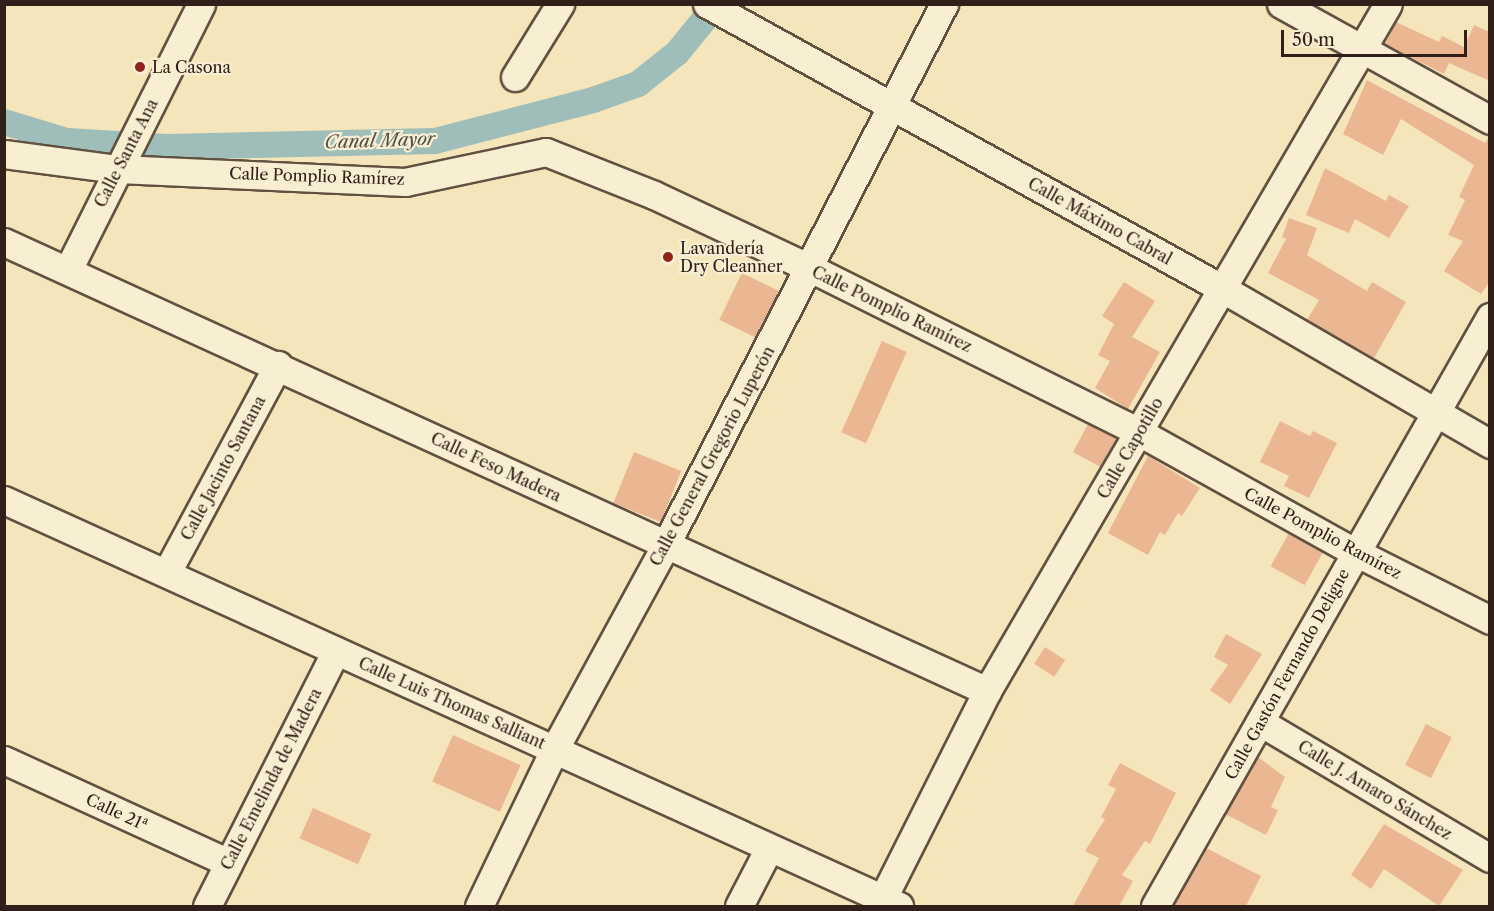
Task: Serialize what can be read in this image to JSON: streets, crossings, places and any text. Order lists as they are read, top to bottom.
{
  "streets": {
    "street": [
      "Calle Santa Ana",
      "Calle Pomplio Ramírez",
      "Calle Máximo Cabral",
      "Calle Capotillo",
      "Calle General Gregorio Luperón",
      "Calle Feso Madera",
      "Calle Jacinto Santana",
      "Calle Gastón Fernando Deligne",
      "Calle Luis Thomas Salliant",
      "Calle Emelinda de Madera",
      "Calle J. Amaro Sánchez",
      "Calle 21ª"
    ]
  },
  "crossings": [
    ["Calle Santa Ana", "Calle Pomplio Ramírez"],
    ["Calle Santa Ana", "Calle Feso Madera"],
    ["Calle Pomplio Ramírez", "Calle Capotillo"],
    ["Calle Pomplio Ramírez", "Calle General Gregorio Luperón"],
    ["Calle Pomplio Ramírez", "Calle Gastón Fernando Deligne"],
    ["Calle Máximo Cabral", "Calle Capotillo"],
    ["Calle Máximo Cabral", "Calle General Gregorio Luperón"],
    ["Calle Máximo Cabral", "Calle Gastón Fernando Deligne"],
    ["Calle Capotillo", "Calle Feso Madera"],
    ["Calle Capotillo", "Calle Luis Thomas Salliant"],
    ["Calle General Gregorio Luperón", "Calle Feso Madera"],
    ["Calle General Gregorio Luperón", "Calle Luis Thomas Salliant"],
    ["Calle Feso Madera", "Calle Jacinto Santana"],
    ["Calle Jacinto Santana", "Calle Luis Thomas Salliant"],
    ["Calle Gastón Fernando Deligne", "Calle J. Amaro Sánchez"],
    ["Calle Luis Thomas Salliant", "Calle Emelinda de Madera"],
    ["Calle Emelinda de Madera", "Calle 21ª"]
  ],
  "water": ["Canal Mayor"],
  "places": ["La Casona", "Lavandería Dry Cleanner"],
  "scale_bar": "50 m"
}
